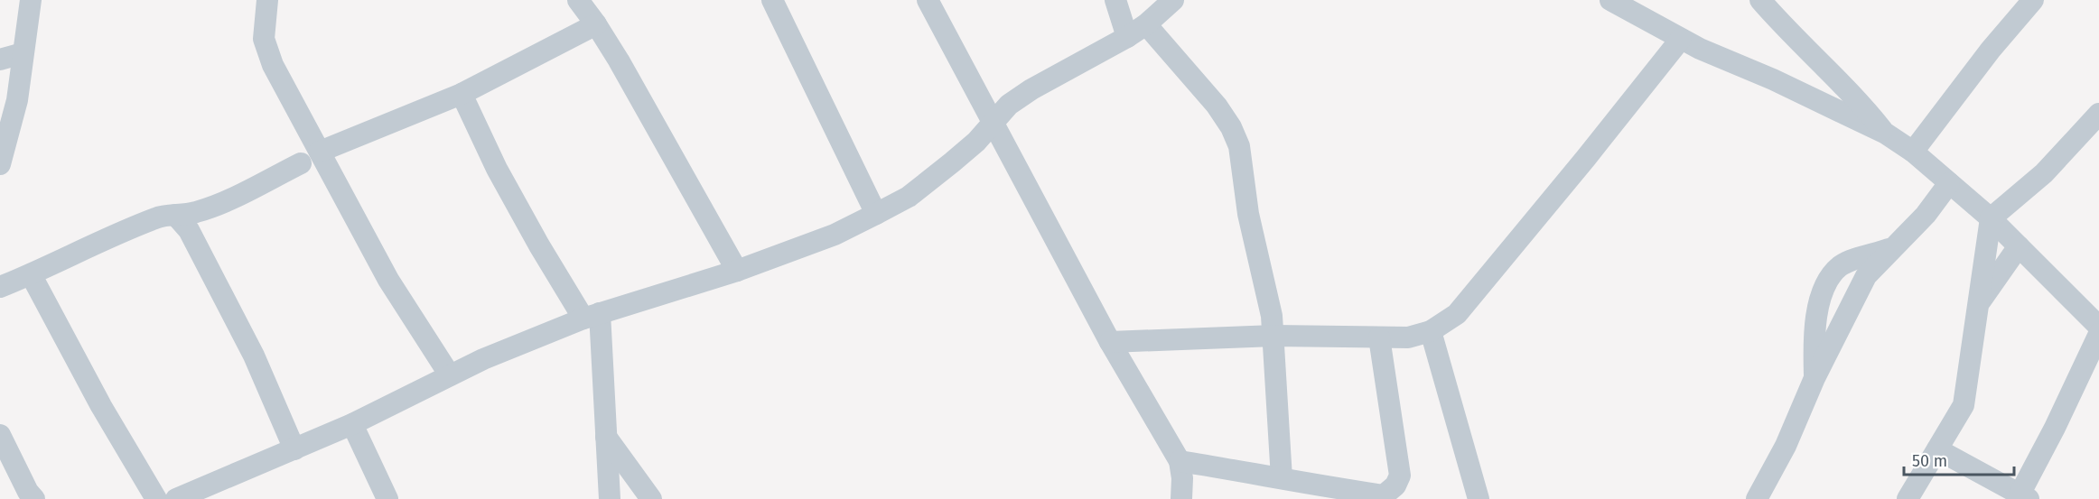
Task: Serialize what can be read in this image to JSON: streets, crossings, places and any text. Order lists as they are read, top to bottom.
{
  "scale_bar": "50 m"
}
